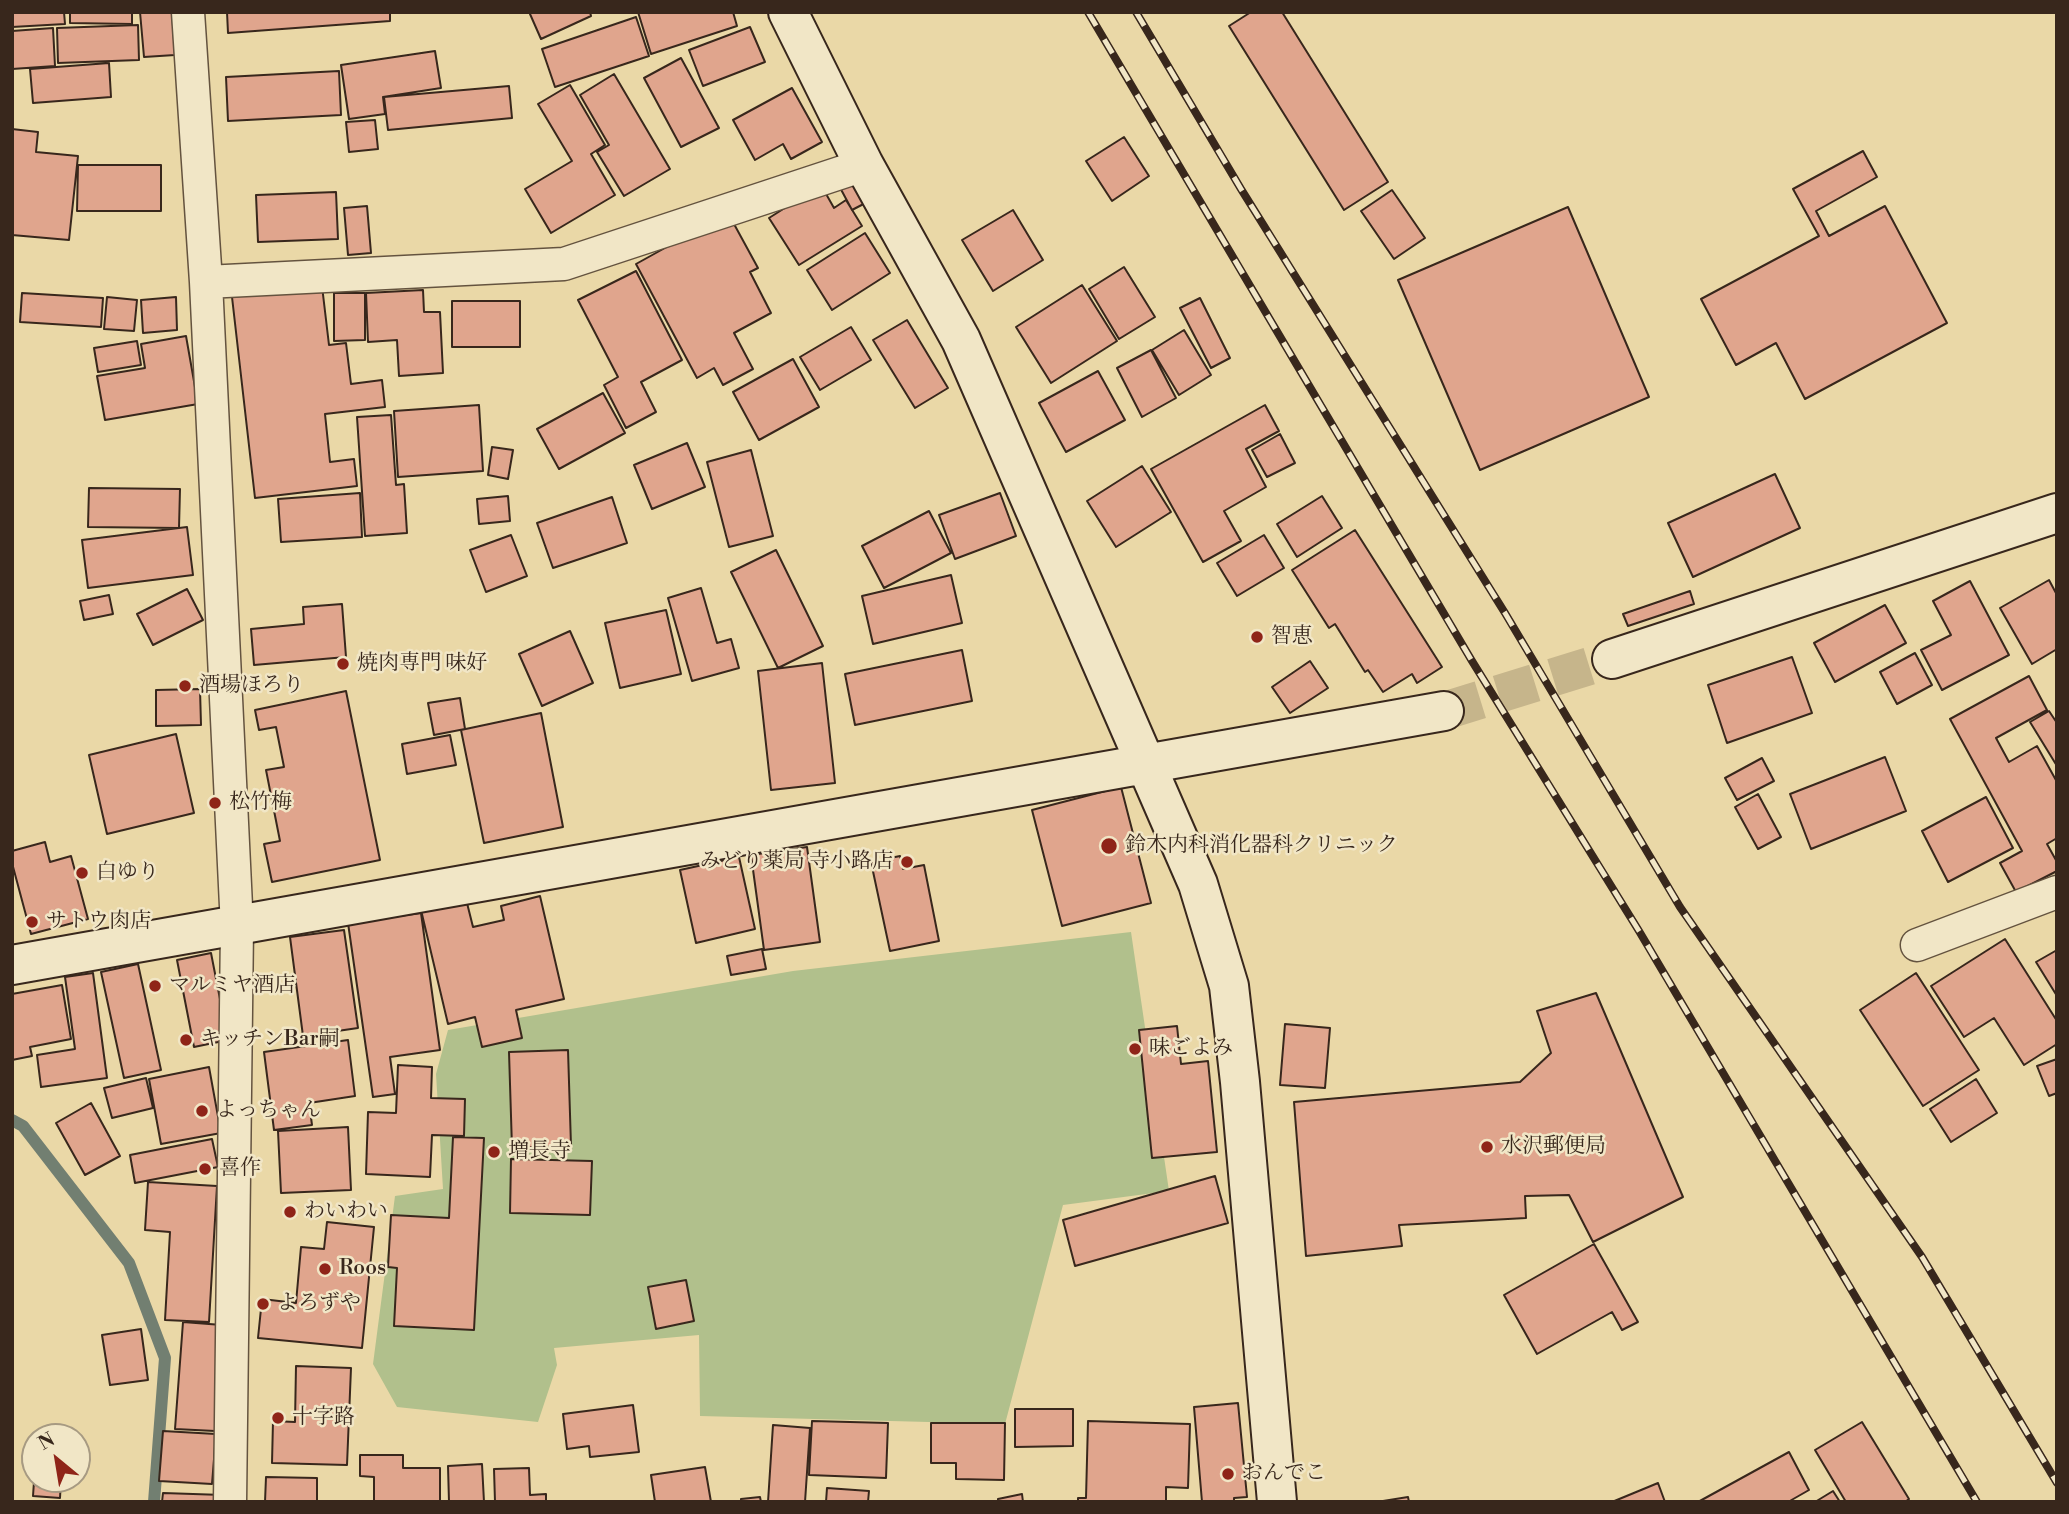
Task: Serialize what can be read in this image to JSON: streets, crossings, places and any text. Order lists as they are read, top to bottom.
{
  "places": [
    "智恵",
    "焼肉専門 味好",
    "酒場ほろり",
    "松竹梅",
    "鈴木内科消化器科クリニック",
    "みどり薬局 寺小路店",
    "白ゆり",
    "サトウ肉店",
    "マルミヤ酒店",
    "キッチンBar嗣",
    "味ごよみ",
    "よっちゃん",
    "水沢郵便局",
    "増長寺",
    "喜作",
    "わいわい",
    "Roos",
    "よろずや",
    "十字路",
    "おんでこ"
  ],
  "north": "top left"
}
